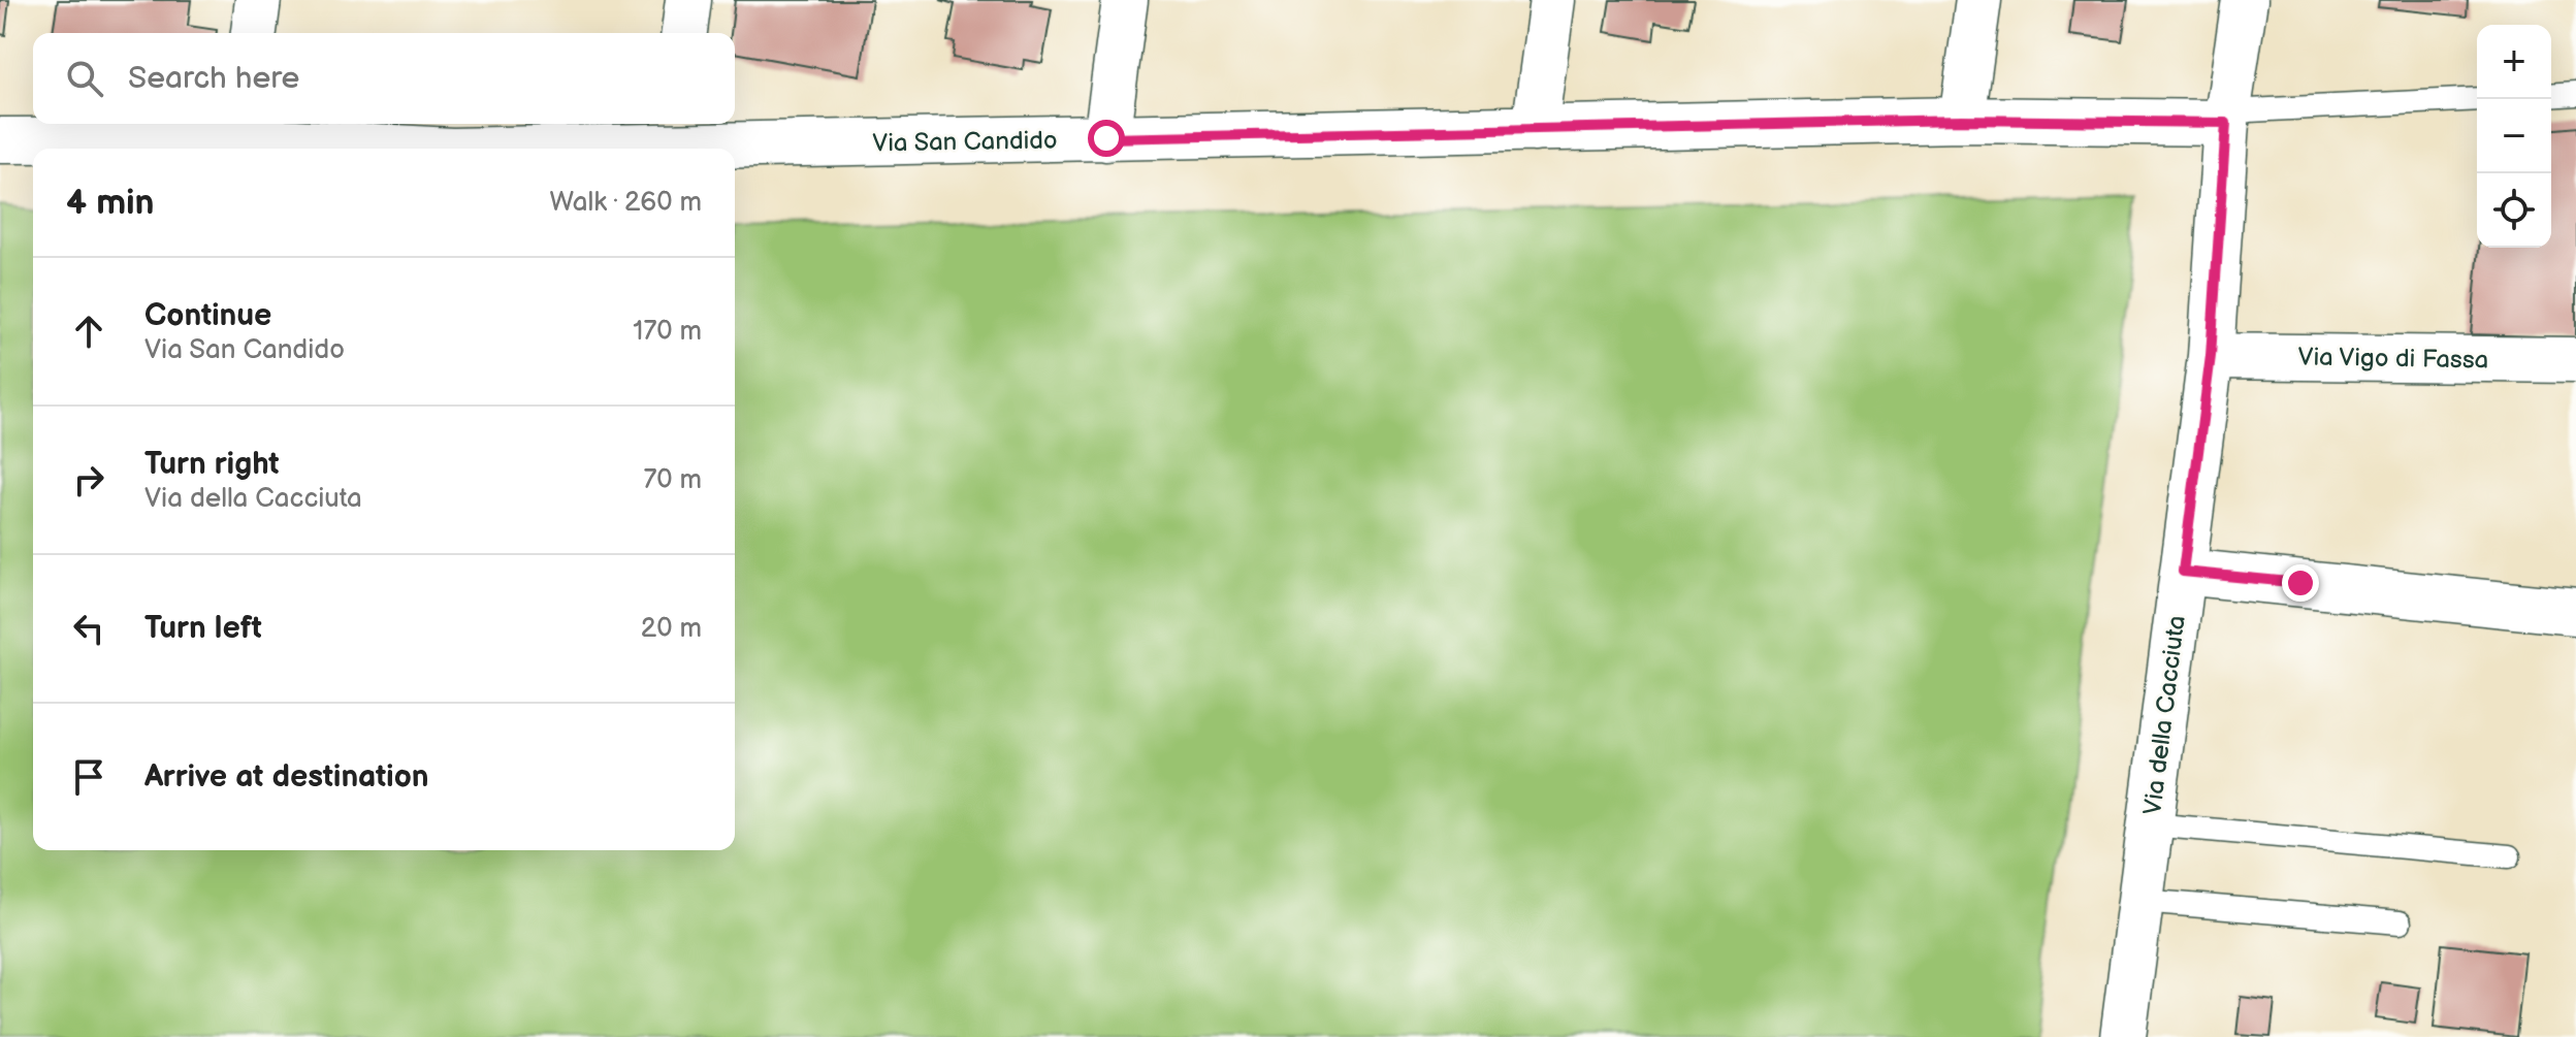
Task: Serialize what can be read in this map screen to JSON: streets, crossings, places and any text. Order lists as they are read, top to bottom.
{
  "streets": {
    "street": ["Via San Candido", "Via Vigo di Fassa", "Via della Cacciuta"]
  },
  "crossings": [
    ["Via San Candido", "Via della Cacciuta"],
    ["Via Vigo di Fassa", "Via della Cacciuta"]
  ],
  "page": {
    "map_buttons": ["+", "−"],
    "search": "Search here",
    "heading": ["4 min", "Walk · 260 m"],
    "list": [
      ["Continue", "Via San Candido", "170 m"],
      ["Turn right", "Via della Cacciuta", "70 m"],
      ["Turn left", "20 m"],
      "Arrive at destination"
    ]
  }
}
